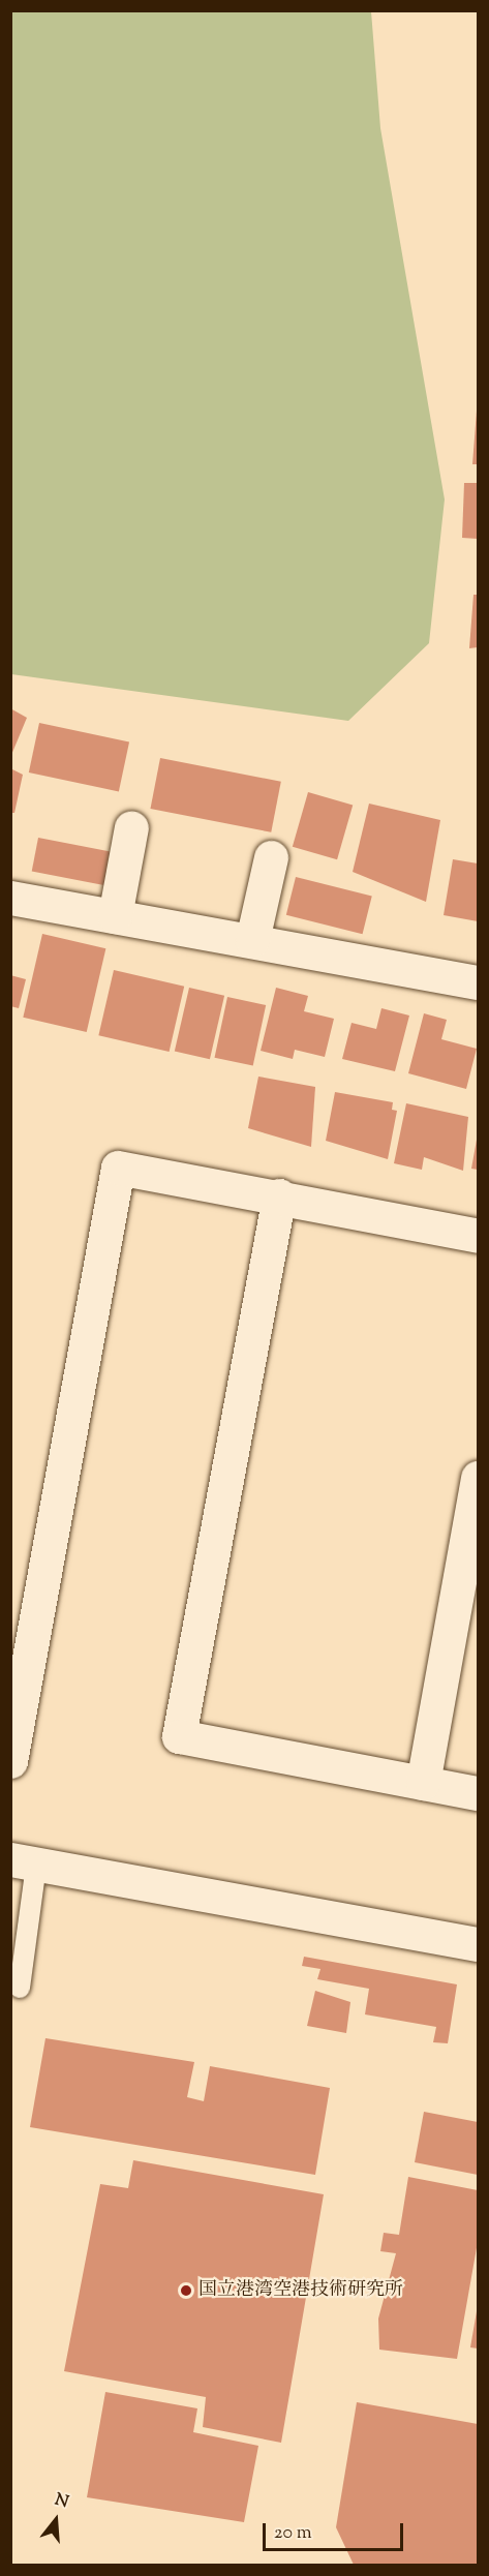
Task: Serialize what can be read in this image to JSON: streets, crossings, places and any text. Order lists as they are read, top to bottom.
{
  "places": ["国立港湾空港技術研究所"],
  "scale_bar": "20 m",
  "north": "top"
}
